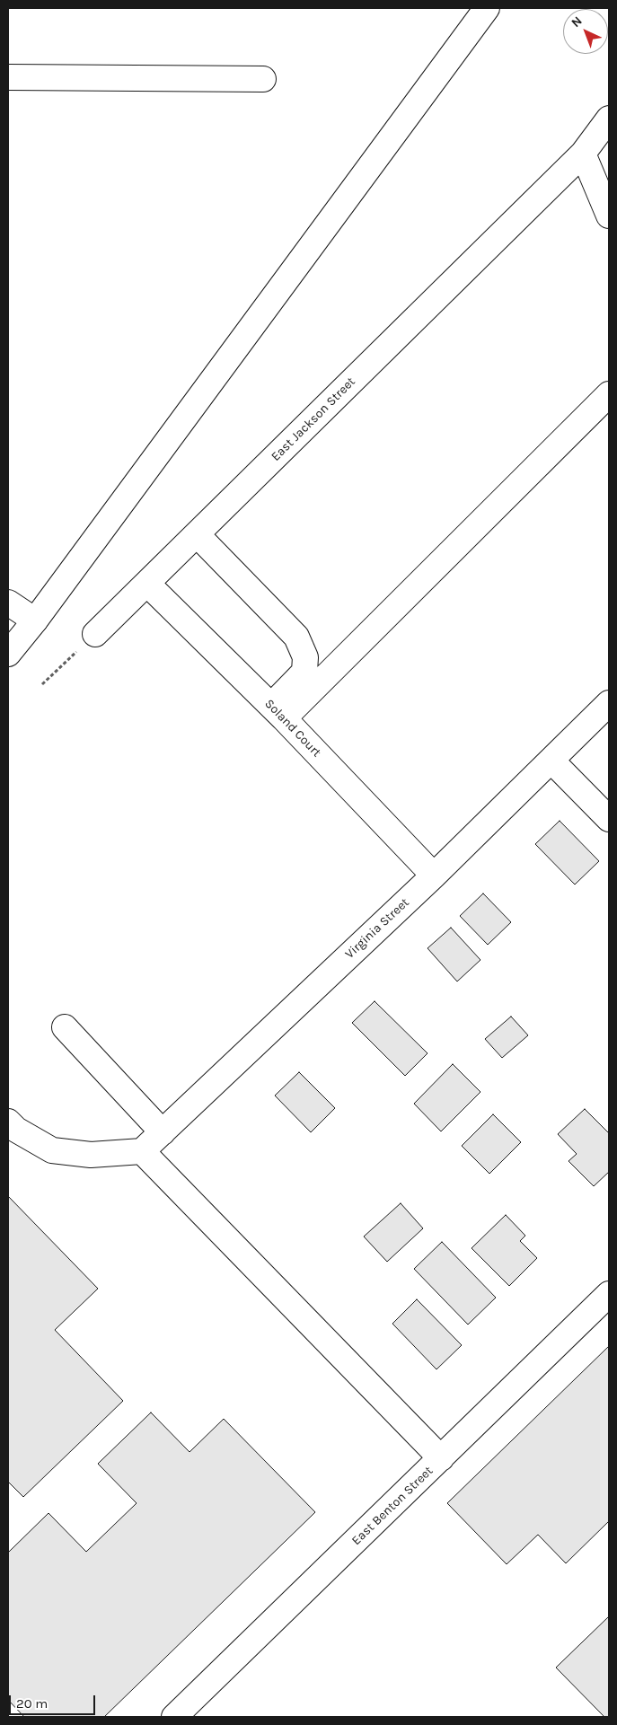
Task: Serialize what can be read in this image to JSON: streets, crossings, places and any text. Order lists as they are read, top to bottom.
{
  "streets": {
    "street": [
      "East Jackson Street",
      "Soland Court",
      "Virginia Street",
      "East Benton Street"
    ]
  },
  "crossings": [
    ["East Jackson Street", "Soland Court"],
    ["Soland Court", "Virginia Street"]
  ],
  "scale_bar": "20 m",
  "north": "top left"
}
